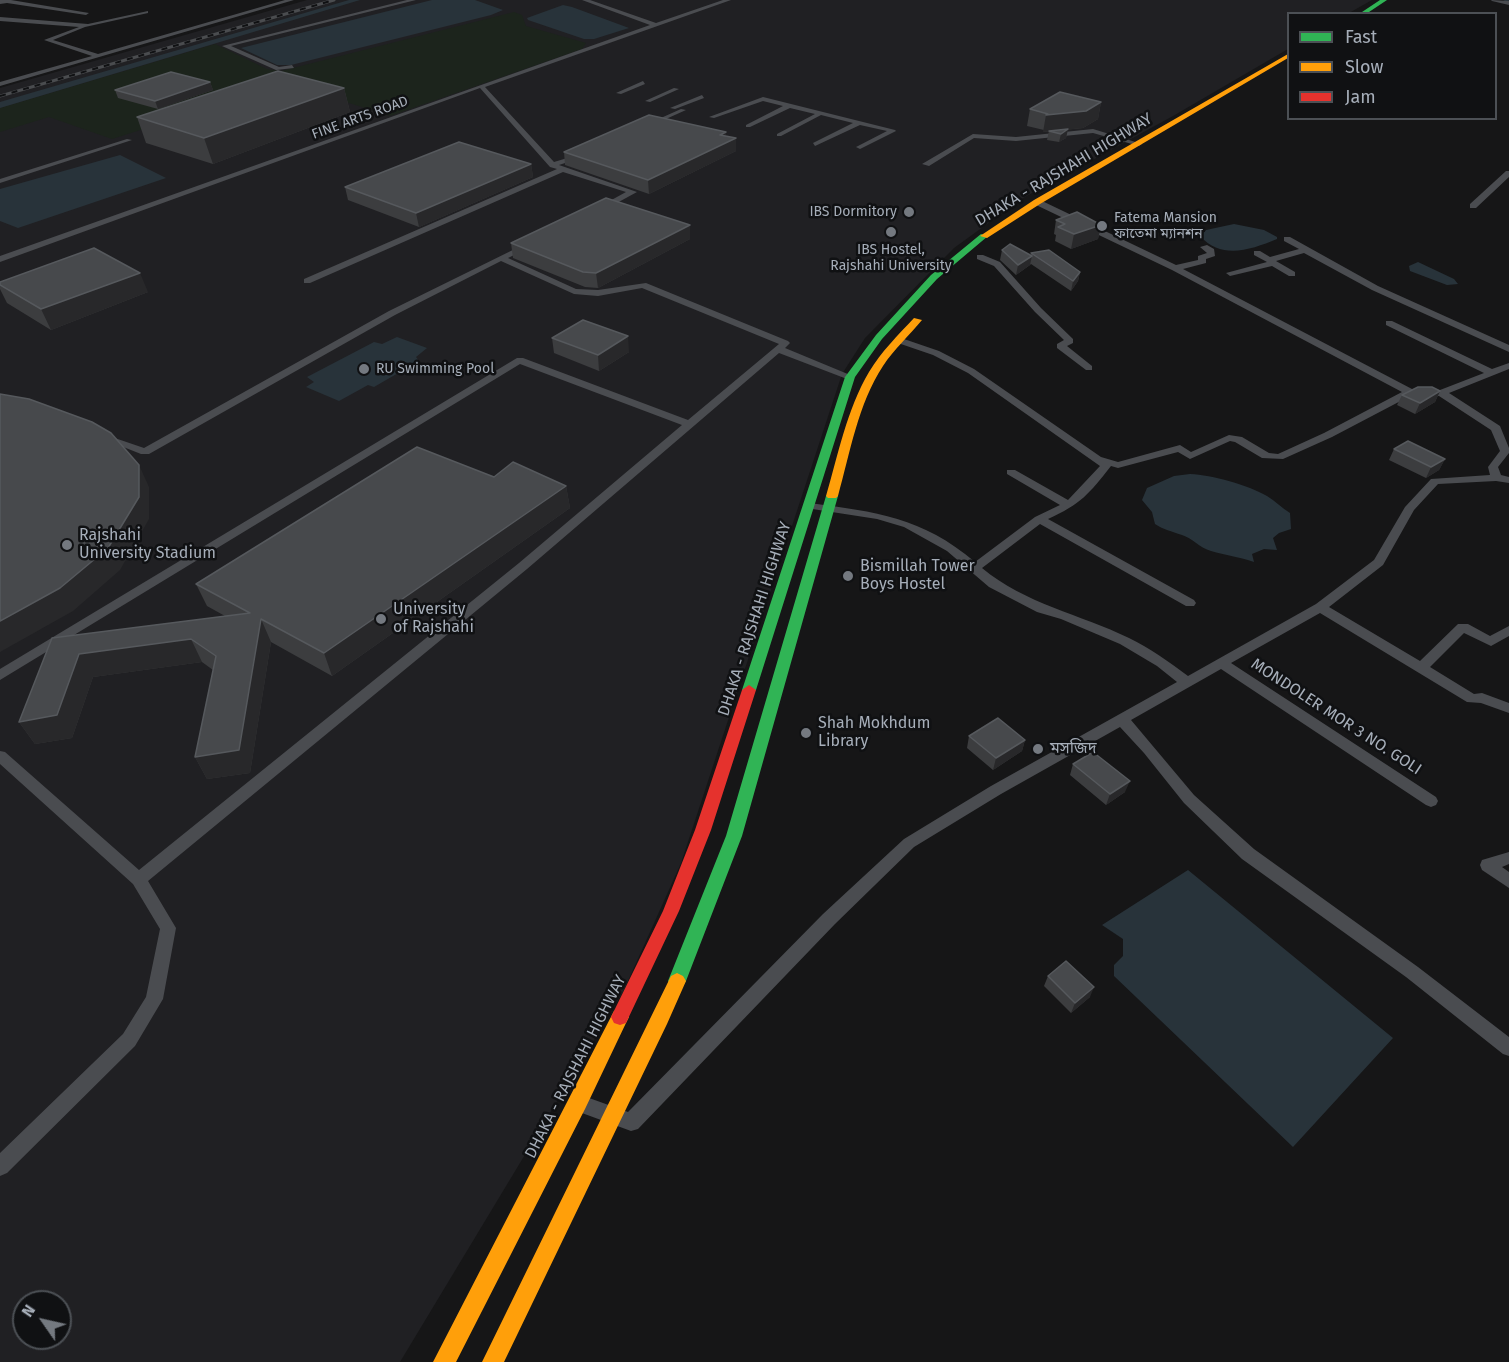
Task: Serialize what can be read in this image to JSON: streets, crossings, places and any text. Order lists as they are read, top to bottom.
{
  "streets": {
    "highway": ["DHAKA - RAJSHAHI HIGHWAY"],
    "street": ["FINE ARTS ROAD", "MONDOLER MOR 3 NO. GOLI"]
  },
  "places": [
    "IBS Dormitory",
    "Fatema Mansion ফাতেমা ম্যানশন",
    "IBS Hostel, Rajshahi University",
    "RU Swimming Pool",
    "Rajshahi University Stadium",
    "Bismillah Tower Boys Hostel",
    "University of Rajshahi",
    "Shah Mokhdum Library",
    "মসজিদ"
  ],
  "legend": ["Fast", "Slow", "Jam"],
  "north": "top left"
}
